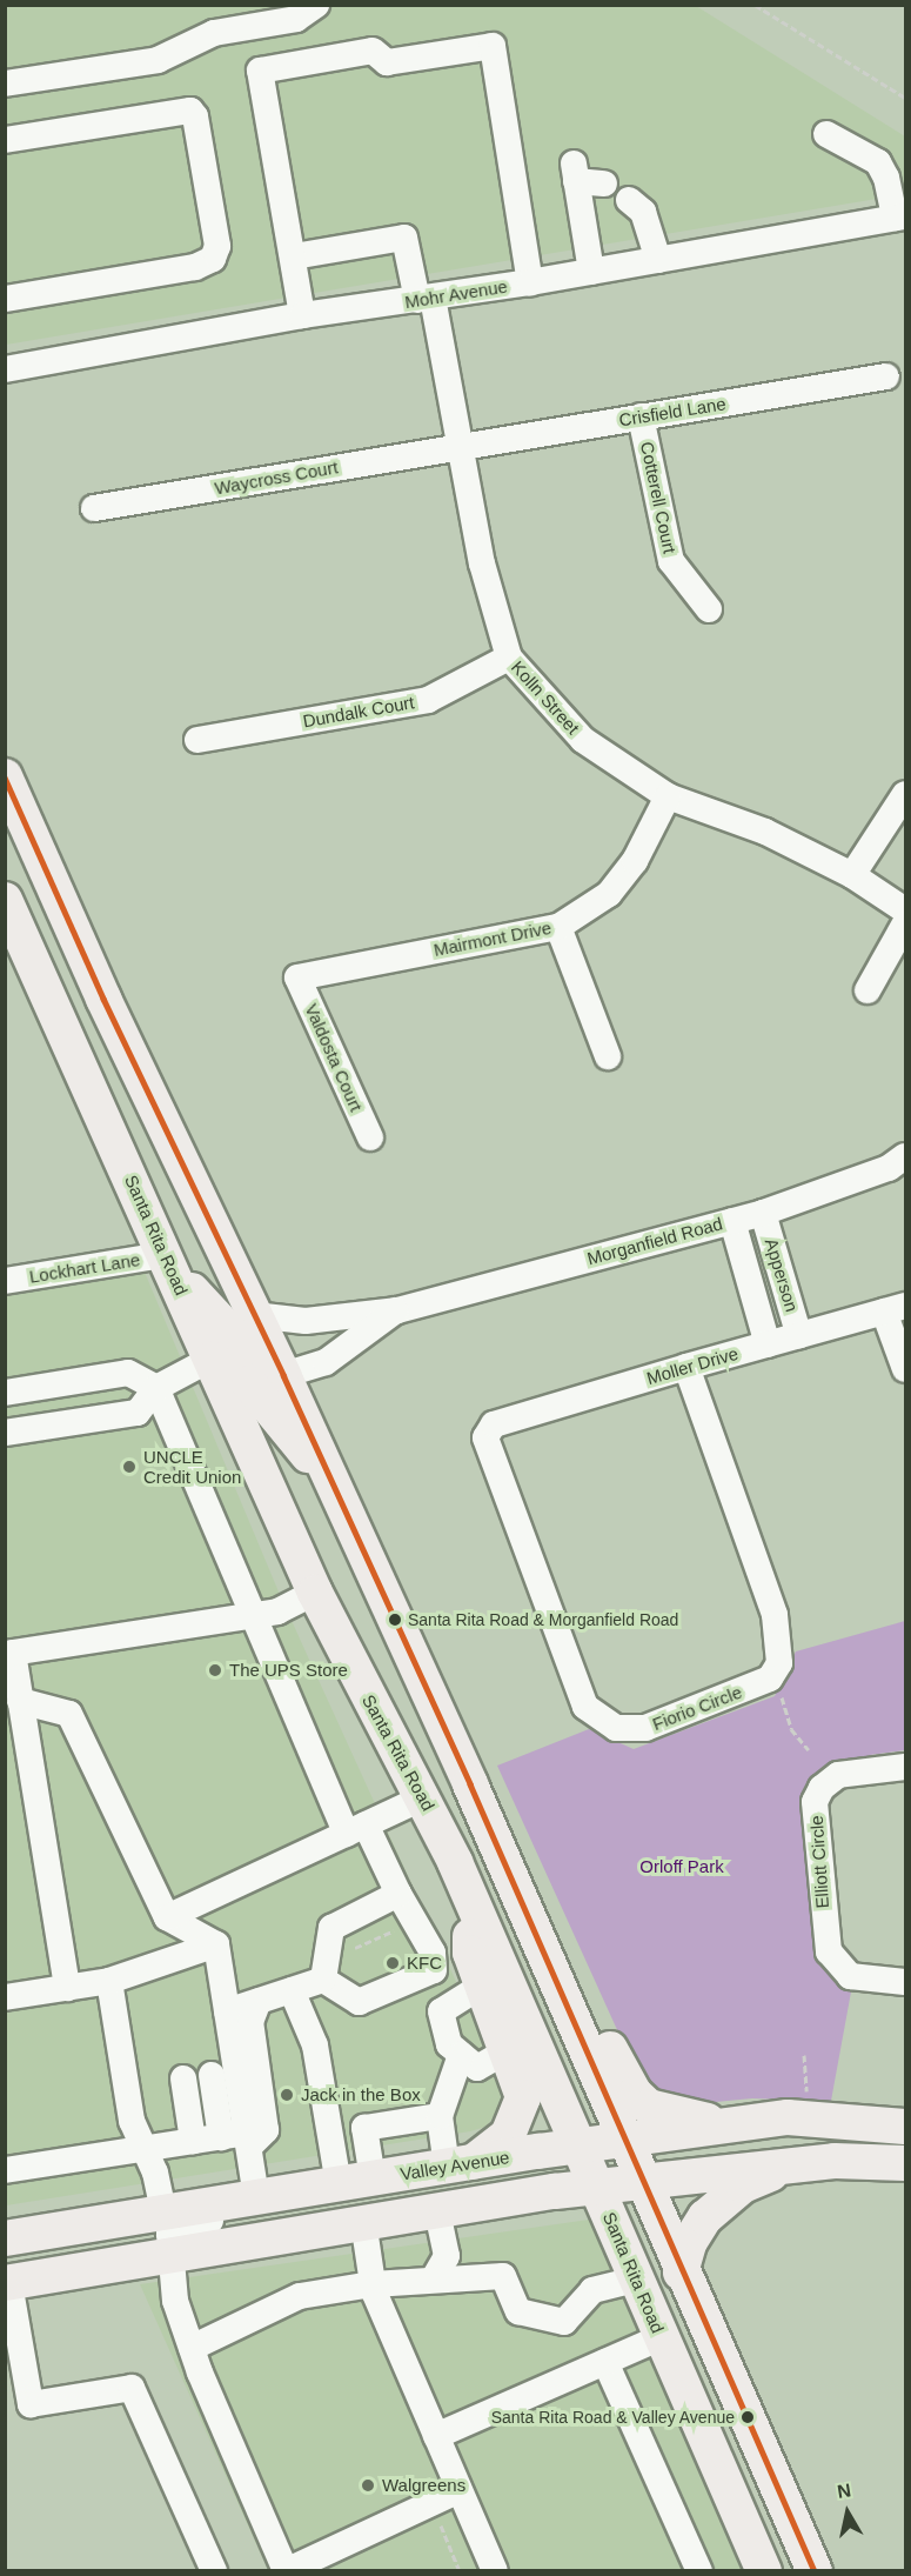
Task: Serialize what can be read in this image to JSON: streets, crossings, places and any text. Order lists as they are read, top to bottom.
{
  "streets": {
    "main road": ["Santa Rita Road", "Valley Avenue"],
    "street": [
      "Mohr Avenue",
      "Crisfield Lane",
      "Waycross Court",
      "Cotterell Court",
      "Kolln Street",
      "Dundalk Court",
      "Mairmont Drive",
      "Valdosta Court",
      "Morganfield Road",
      "Lockhart Lane",
      "Apperson",
      "Moller Drive",
      "Fiorio Circle",
      "Elliott Circle"
    ]
  },
  "crossings": [
    ["Mohr Avenue", "Kolln Street"],
    ["Crisfield Lane", "Waycross Court"],
    ["Crisfield Lane", "Cotterell Court"],
    ["Crisfield Lane", "Kolln Street"],
    ["Waycross Court", "Kolln Street"],
    ["Kolln Street", "Dundalk Court"],
    ["Kolln Street", "Mairmont Drive"],
    ["Mairmont Drive", "Valdosta Court"],
    ["Santa Rita Road", "Lockhart Lane"],
    ["Santa Rita Road", "Valley Avenue"],
    ["Morganfield Road", "Apperson"],
    ["Apperson", "Moller Drive"],
    ["Moller Drive", "Fiorio Circle"]
  ],
  "parks": ["Orloff Park"],
  "places": [
    "UNCLE Credit Union",
    "Santa Rita Road & Morganfield Road",
    "The UPS Store",
    "KFC",
    "Jack in the Box",
    "Santa Rita Road & Valley Avenue",
    "Walgreens"
  ],
  "north": "top"
}
